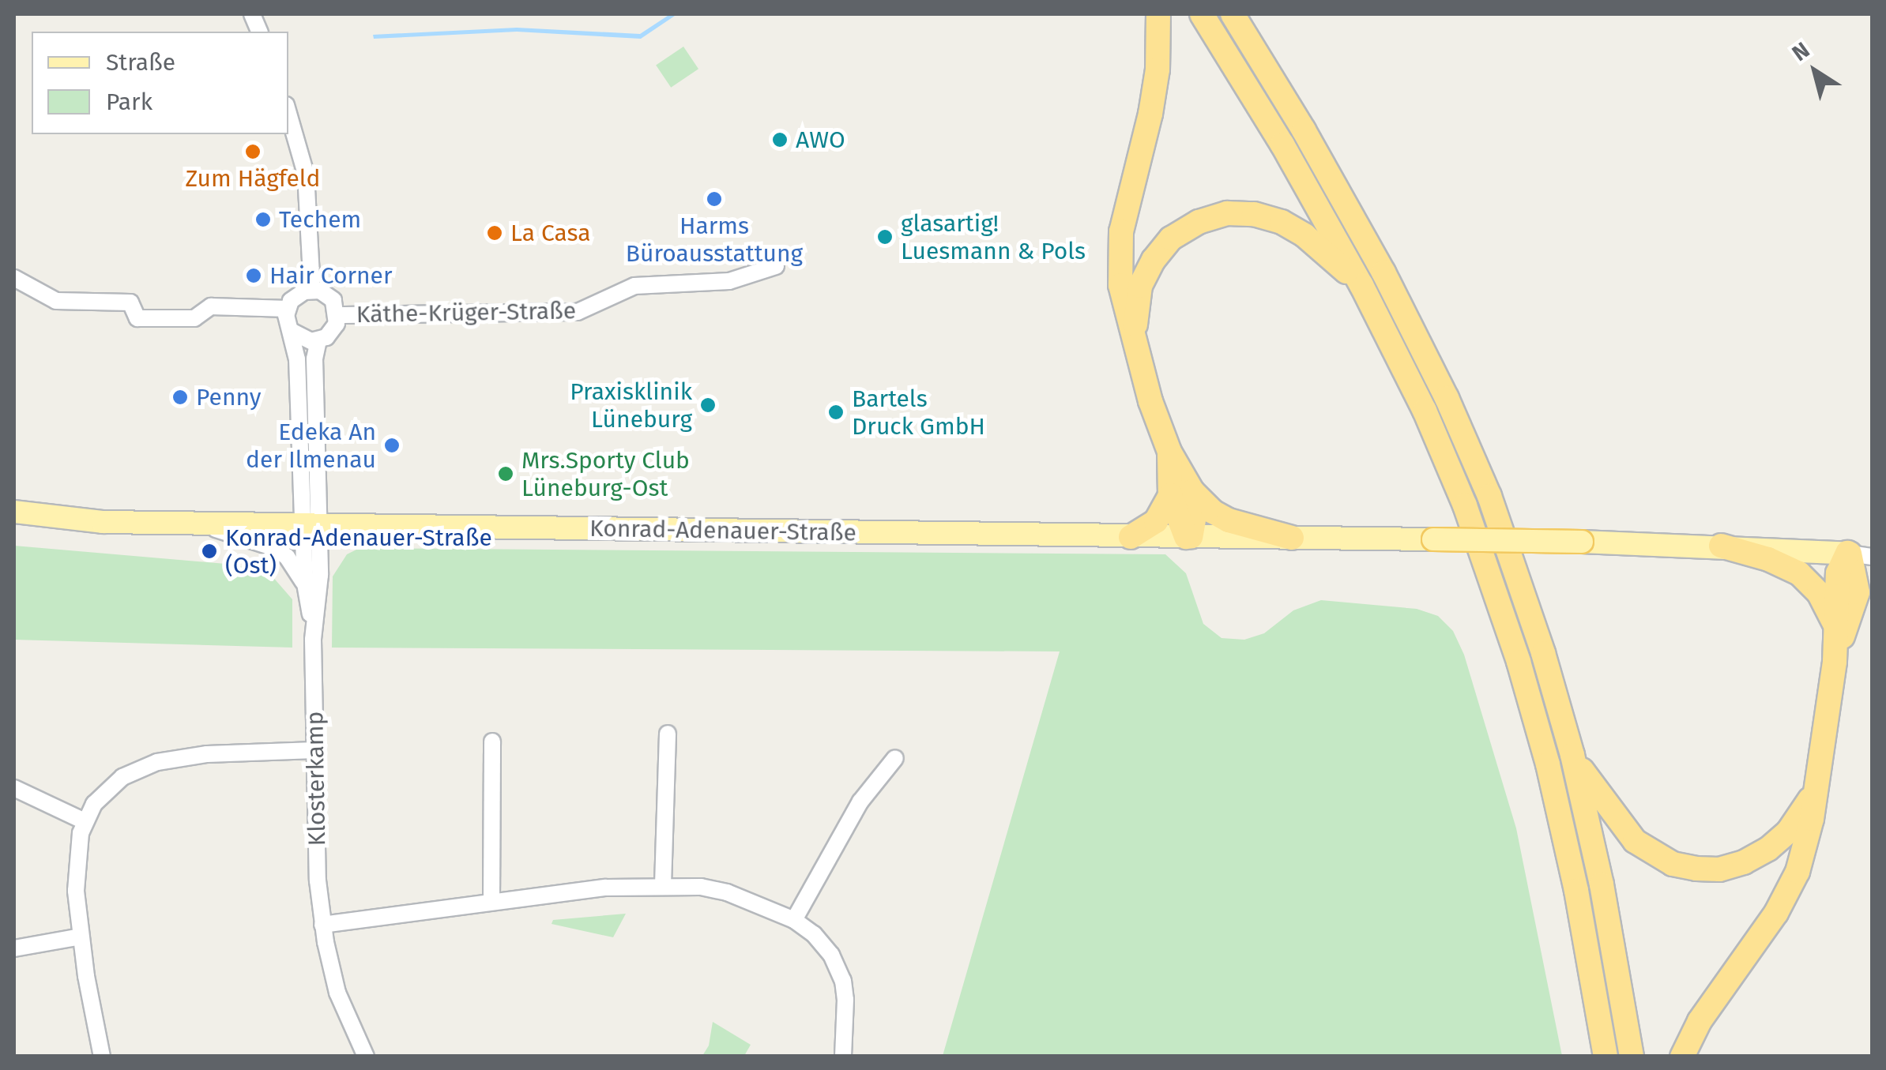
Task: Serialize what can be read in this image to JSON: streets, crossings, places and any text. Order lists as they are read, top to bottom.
{
  "streets": {
    "main road": ["Konrad-Adenauer-Straße"],
    "street": ["Käthe-Krüger-Straße", "Klosterkamp"]
  },
  "crossings": [
    ["Konrad-Adenauer-Straße", "Klosterkamp"]
  ],
  "places": [
    "AWO",
    "Zum Hägfeld",
    "Harms Büroausstattung",
    "Techem",
    "La Casa",
    "glasartig! Luesmann & Pols",
    "Hair Corner",
    "Penny",
    "Praxisklinik Lüneburg",
    "Bartels Druck GmbH",
    "Edeka An der Ilmenau",
    "Mrs.Sporty Club Lüneburg-Ost",
    "Konrad-Adenauer-Straße (Ost)"
  ],
  "legend": ["Straße", "Park"],
  "north": "top left"
}
